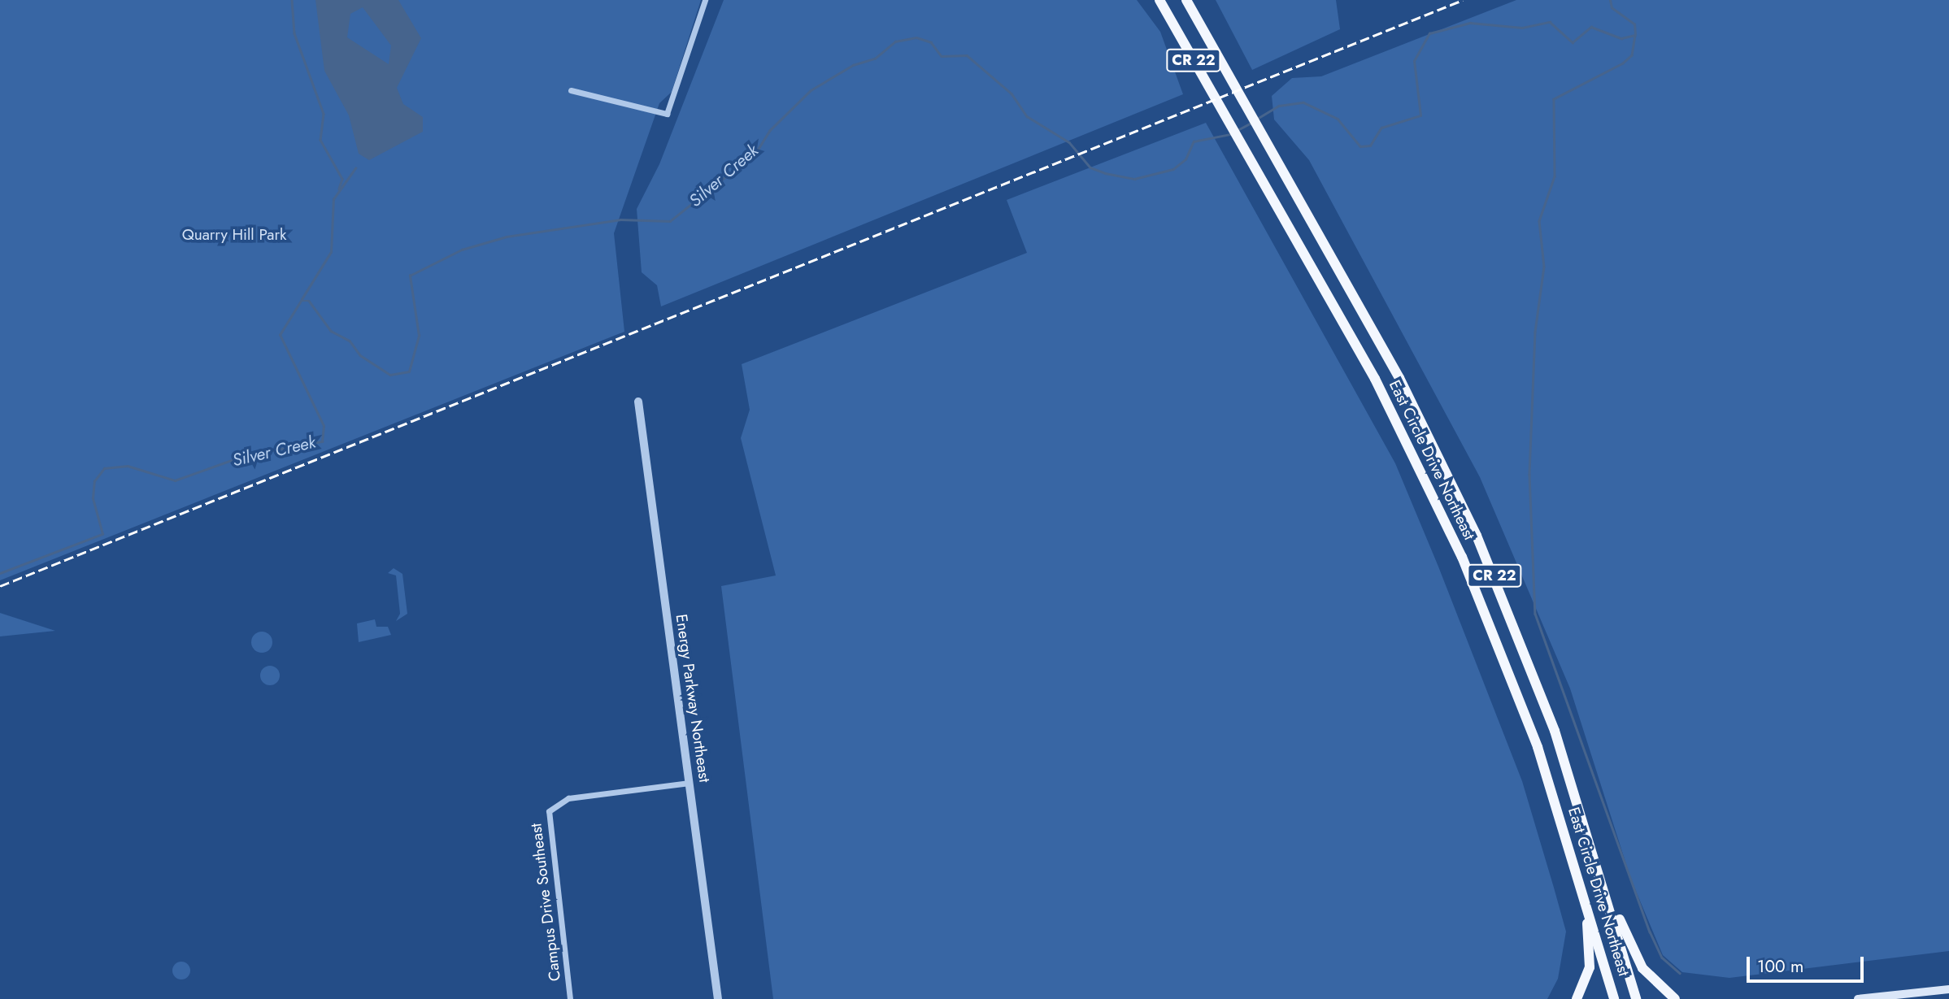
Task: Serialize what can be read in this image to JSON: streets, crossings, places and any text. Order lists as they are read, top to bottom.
{
  "streets": {
    "main road": ["CR 22", "East Circle Drive Northeast"],
    "street": ["Energy Parkway Northeast", "Campus Drive Southeast"]
  },
  "crossings": [
    ["Energy Parkway Northeast", "Campus Drive Southeast"]
  ],
  "water": ["Silver Creek"],
  "parks": ["Quarry Hill Park"],
  "scale_bar": "100 m"
}
